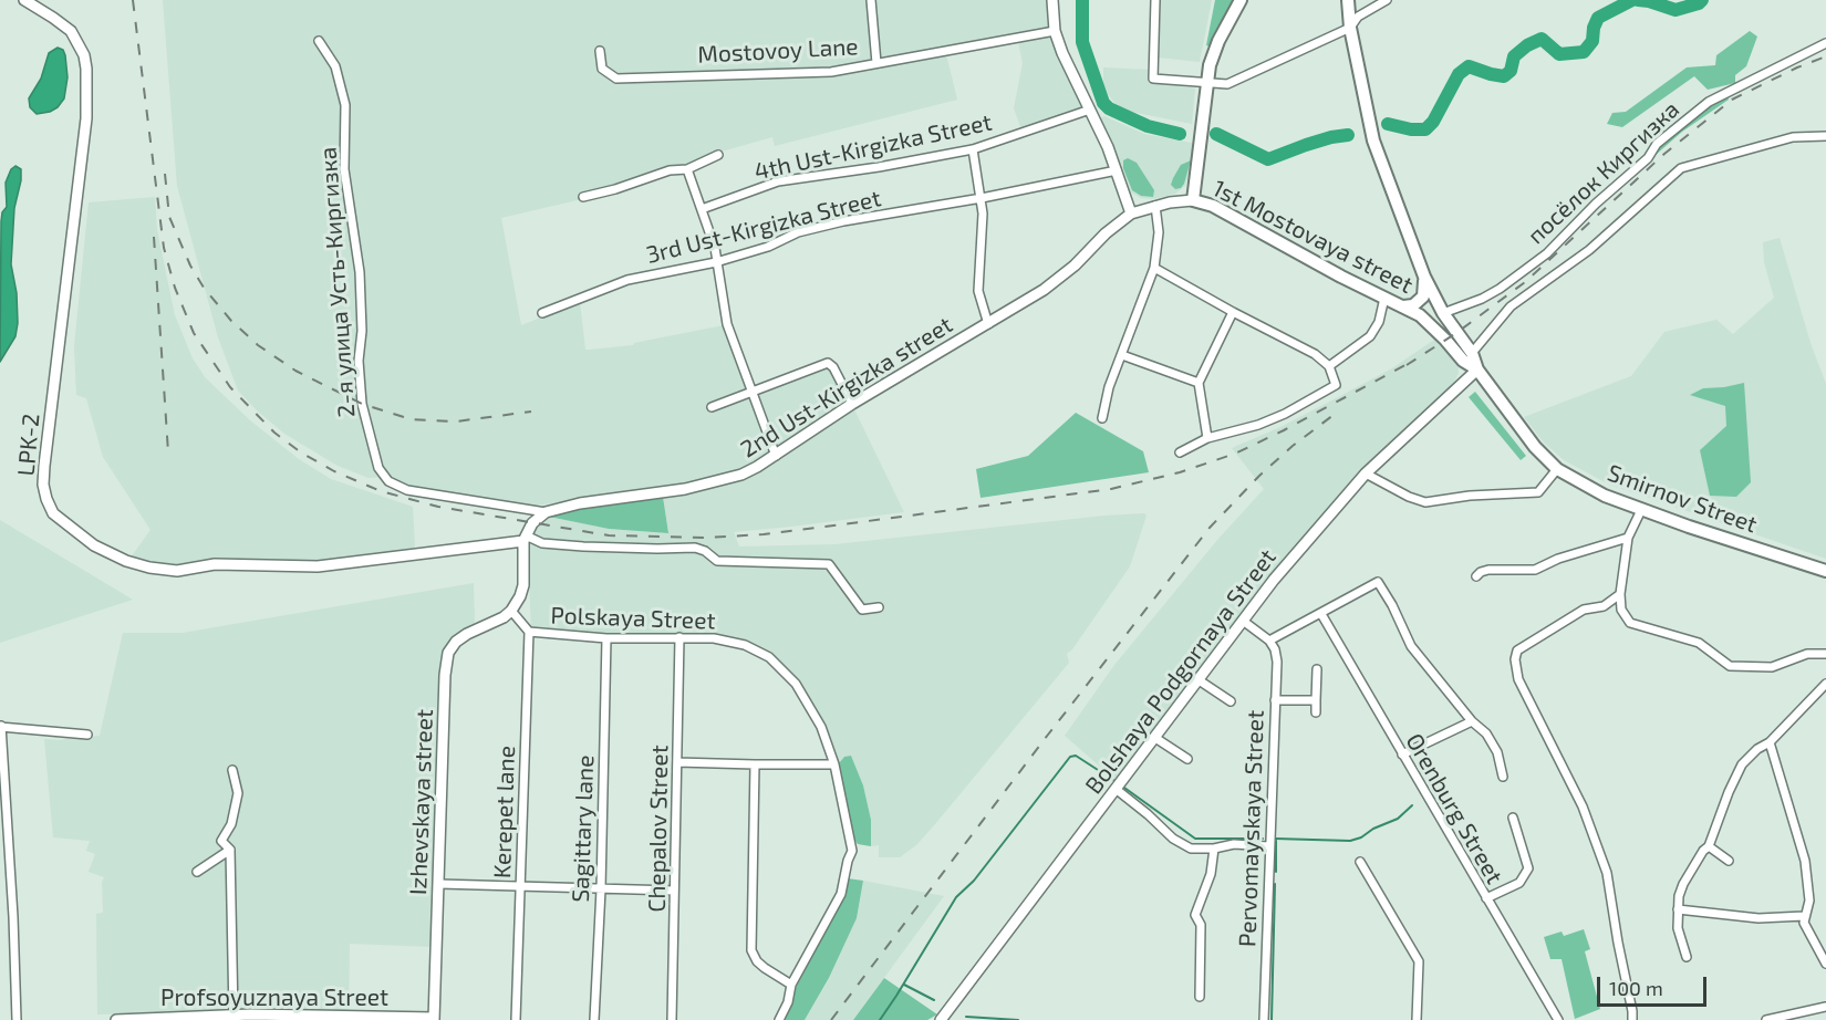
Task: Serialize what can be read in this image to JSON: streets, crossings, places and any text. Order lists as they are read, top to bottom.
{
  "streets": {
    "main road": [
      "1st Mostovaya street",
      "2nd Ust-Kirgizka street",
      "LPK-2",
      "Smirnov Street",
      "Bolshaya Podgornaya Street",
      "Izhevskaya street",
      "Profsoyuznaya Street"
    ],
    "street": [
      "Mostovoy Lane",
      "4th Ust-Kirgizka Street",
      "посёлок Киргизка",
      "3rd Ust-Kirgizka Street",
      "2-я улица Усть-Киргизка",
      "Polskaya Street",
      "Orenburg Street",
      "Kerepet lane",
      "Sagittary lane",
      "Chepalov Street",
      "Pervomayskaya Street"
    ]
  },
  "crossings": [
    ["1st Mostovaya street", "2nd Ust-Kirgizka street"],
    ["1st Mostovaya street", "Smirnov Street"],
    ["1st Mostovaya street", "Bolshaya Podgornaya Street"],
    ["2-я улица Усть-Киргизка", "2nd Ust-Kirgizka street"],
    ["Smirnov Street", "Bolshaya Podgornaya Street"],
    ["Polskaya Street", "Kerepet lane"],
    ["Polskaya Street", "Sagittary lane"],
    ["Polskaya Street", "Chepalov Street"],
    ["Izhevskaya street", "Profsoyuznaya Street"]
  ],
  "scale_bar": "100 m"
}
